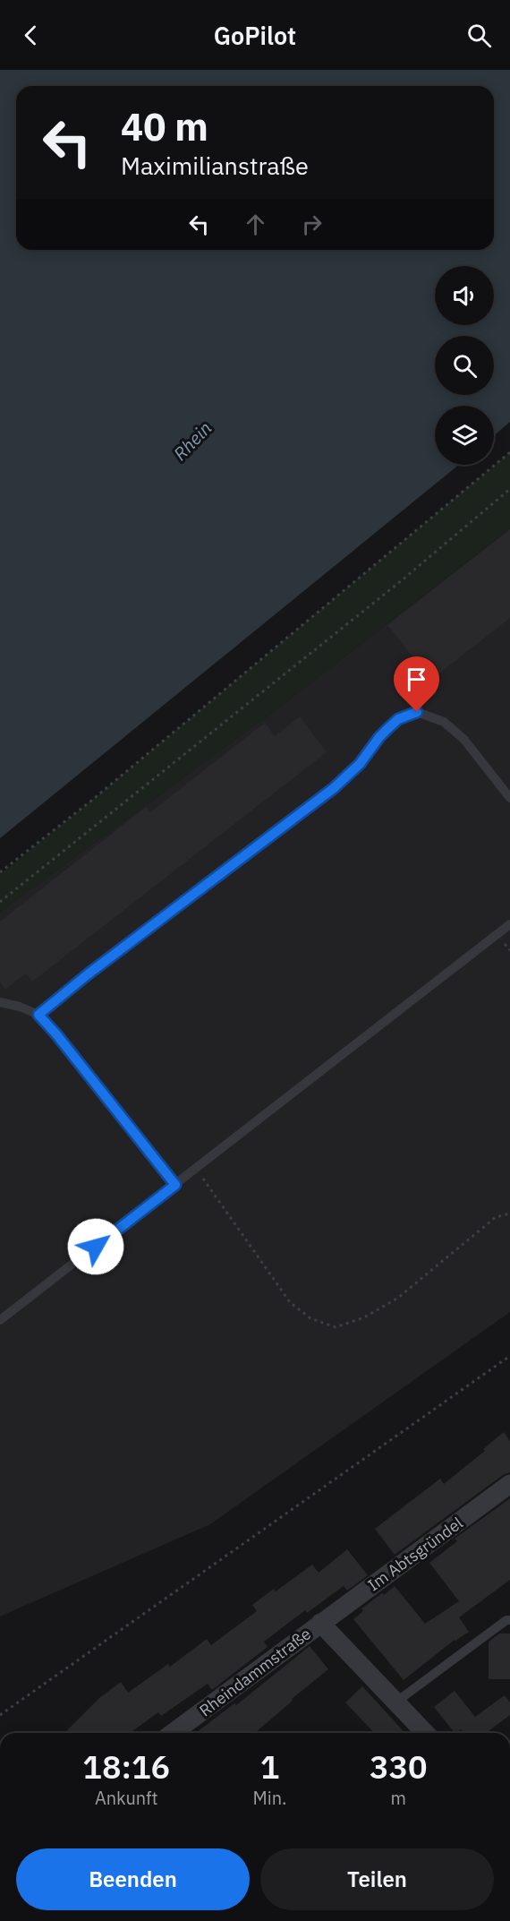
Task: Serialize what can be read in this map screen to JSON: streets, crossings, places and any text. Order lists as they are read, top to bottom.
{
  "streets": {
    "street": ["Im Abtsgründel", "Rheindammstraße"]
  },
  "crossings": [
    ["Im Abtsgründel", "Rheindammstraße"]
  ],
  "water": ["Rhein"],
  "page": {
    "header": "GoPilot",
    "turn": ["40 m", "Maximilianstraße"],
    "eta": [
      "18:16",
      "Ankunft",
      "1",
      "Min.",
      "330",
      "m"
    ],
    "buttons": ["Beenden", "Teilen"]
  }
}
